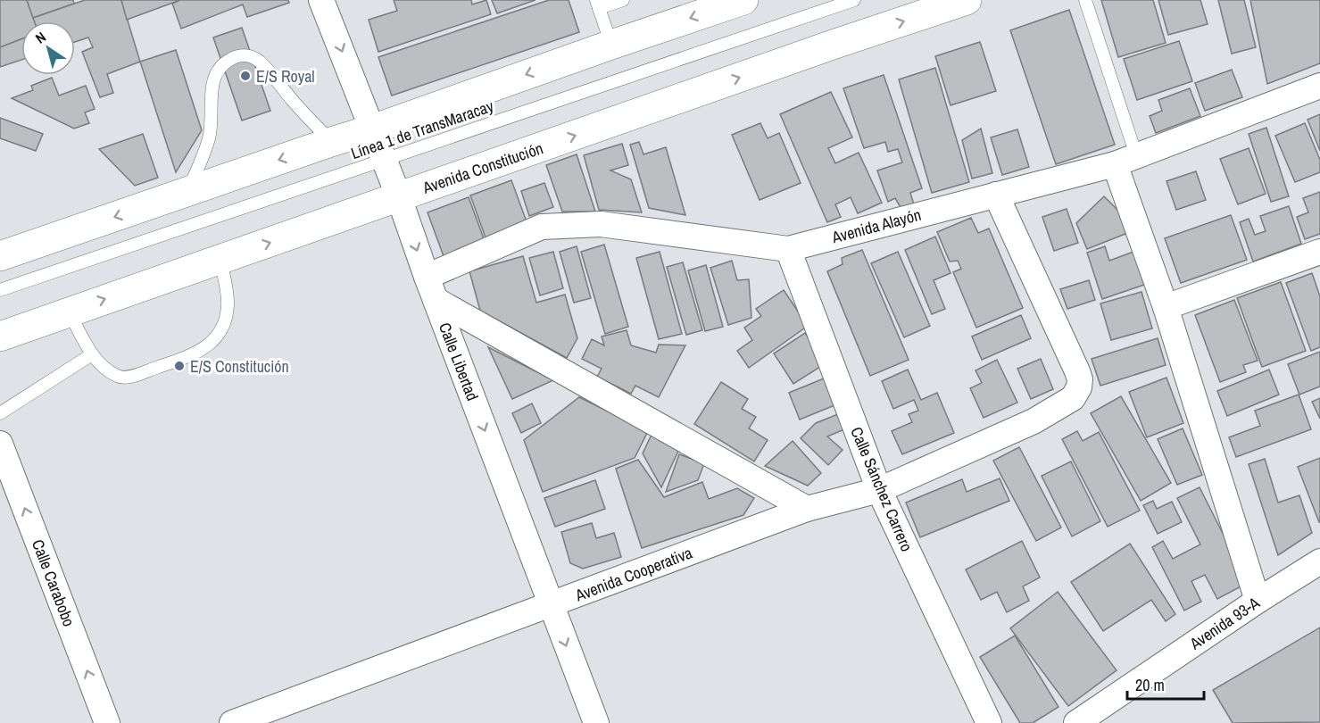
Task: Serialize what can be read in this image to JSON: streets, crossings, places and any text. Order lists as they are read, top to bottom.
{
  "streets": {
    "street": [
      "Avenida Constitución",
      "Avenida Alayón",
      "Calle Libertad",
      "Calle Sánchez Carrero",
      "Avenida Cooperativa",
      "Calle Carabobo",
      "Avenida 93-A"
    ],
    "lane": ["Línea 1 de TransMaracay"]
  },
  "crossings": [
    ["Línea 1 de TransMaracay", "Calle Libertad"],
    ["Avenida Constitución", "Calle Libertad"],
    ["Avenida Alayón", "Calle Libertad"],
    ["Avenida Alayón", "Calle Sánchez Carrero"],
    ["Avenida Alayón", "Avenida Cooperativa"],
    ["Calle Libertad", "Avenida Cooperativa"],
    ["Calle Sánchez Carrero", "Avenida Cooperativa"]
  ],
  "one_way": ["Calle Libertad", "Calle Carabobo"],
  "places": ["E/S Royal", "E/S Constitución"],
  "scale_bar": "20 m",
  "north": "top left"
}
